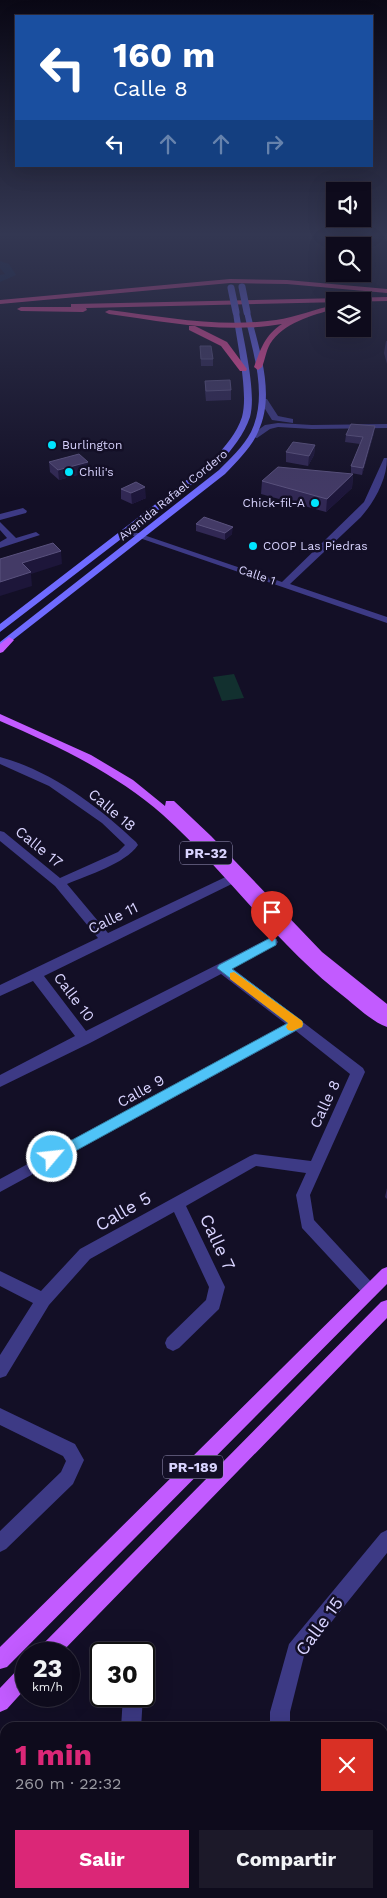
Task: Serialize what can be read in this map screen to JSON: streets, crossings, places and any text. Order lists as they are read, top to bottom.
{
  "streets": {
    "main road": ["Avenida Rafael Cordero", "PR-32", "PR-189"],
    "street": [
      "Calle 1",
      "Calle 18",
      "Calle 17",
      "Calle 11",
      "Calle 10",
      "Calle 9",
      "Calle 8",
      "Calle 5",
      "Calle 7",
      "Calle 15"
    ]
  },
  "crossings": [
    ["Avenida Rafael Cordero", "Calle 1"],
    ["Calle 18", "Calle 17"],
    ["Calle 17", "Calle 11"],
    ["PR-32", "Calle 11"],
    ["Calle 11", "Calle 10"],
    ["Calle 9", "Calle 8"],
    ["Calle 8", "Calle 5"],
    ["Calle 8", "PR-189"],
    ["Calle 5", "Calle 7"]
  ],
  "places": [
    "Burlington",
    "Chili's",
    "Chick-fil-A",
    "COOP Las Piedras"
  ],
  "page": {
    "turn": ["160 m", "Calle 8"],
    "speed": "23 km/h",
    "limit": "30",
    "heading": ["1 min", "260 m · 22:32"],
    "buttons": ["Salir", "Compartir"]
  }
}
